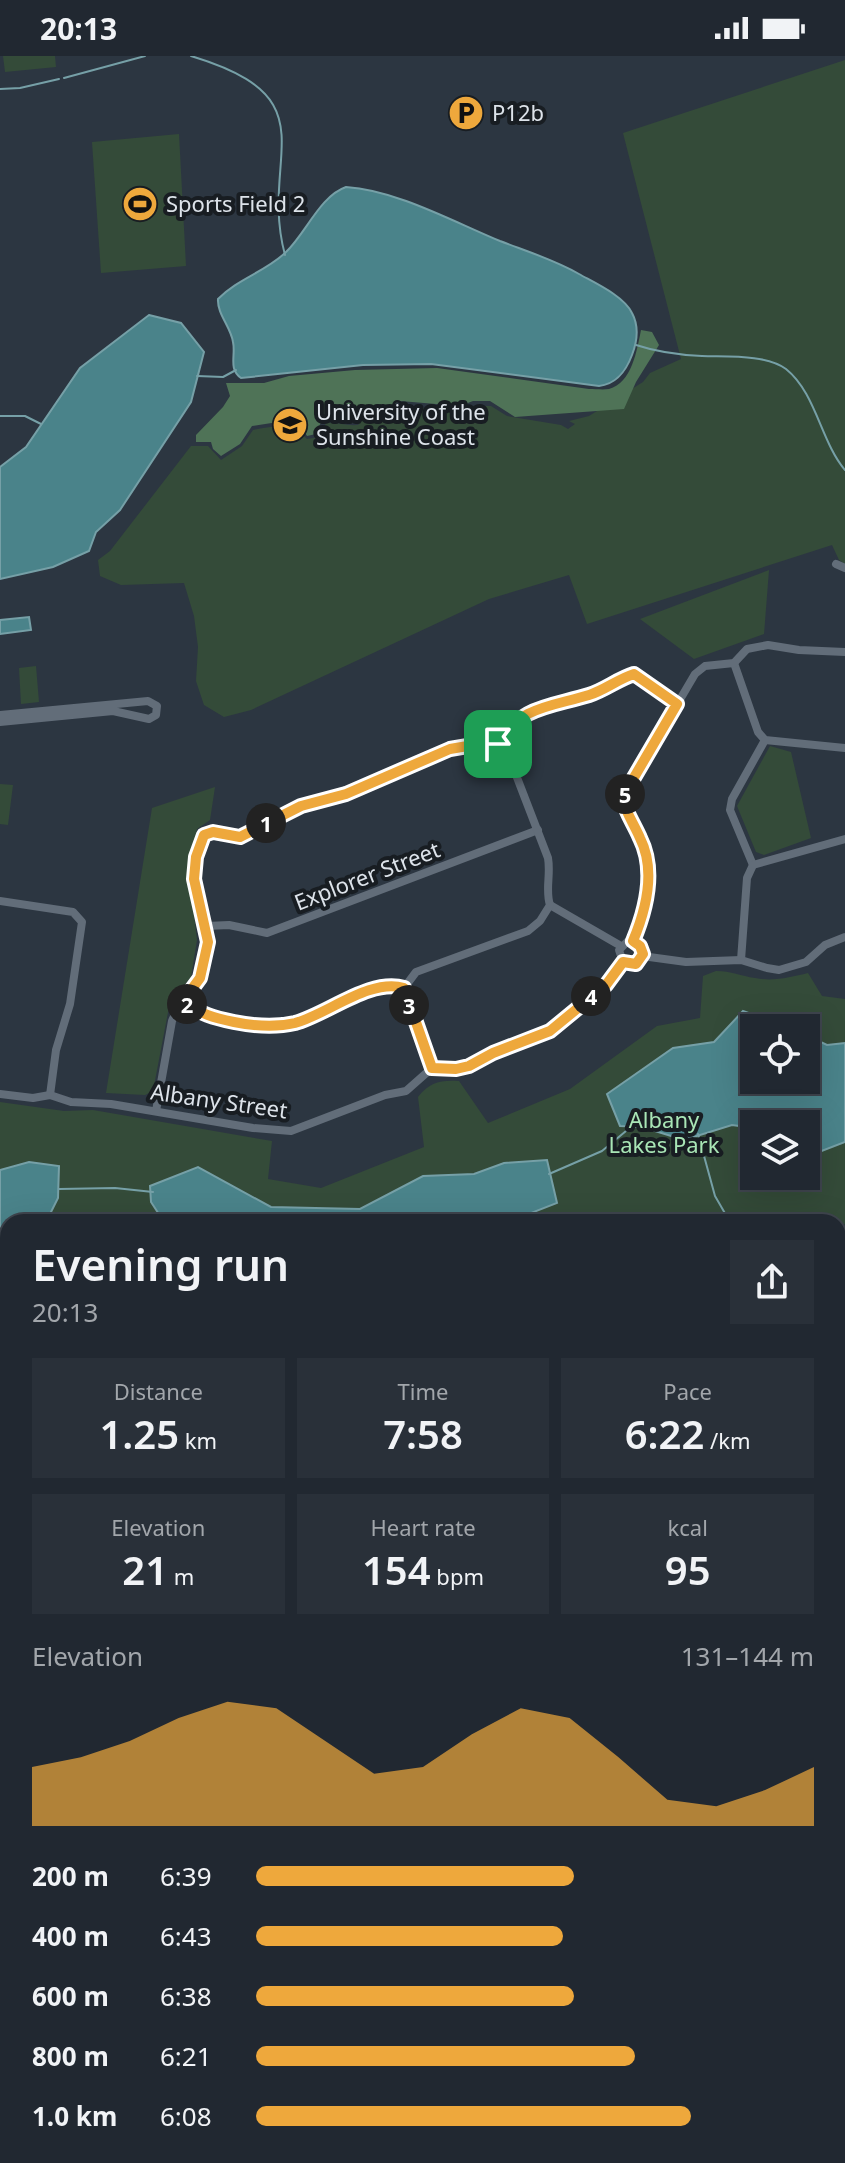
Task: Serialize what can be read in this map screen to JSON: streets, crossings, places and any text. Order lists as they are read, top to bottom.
{
  "streets": {
    "street": ["Explorer Street", "Albany Street"]
  },
  "parks": ["Albany Lakes Park"],
  "places": {
    "parking": ["P12b"],
    "sports": ["Sports Field 2"],
    "school or university": ["University of the Sunshine Coast"]
  },
  "page": {
    "status": "20:13",
    "pins": [
      "5",
      "1",
      "4",
      "2",
      "3"
    ],
    "heading": ["Evening run", "20:13"],
    "stats": [
      ["Distance", "1.25 km"],
      ["Time", "7:58"],
      ["Pace", "6:22 /km"],
      ["Elevation", "21 m"],
      ["Heart rate", "154 bpm"],
      ["kcal", "95"]
    ],
    "chart": ["Elevation", "131–144 m"],
    "list": [
      {
        "name": "200 m",
        "note": "6:39"
      },
      {
        "name": "400 m",
        "note": "6:43"
      },
      {
        "name": "600 m",
        "note": "6:38"
      },
      {
        "name": "800 m",
        "note": "6:21"
      },
      {
        "name": "1.0 km",
        "note": "6:08"
      }
    ]
  }
}
